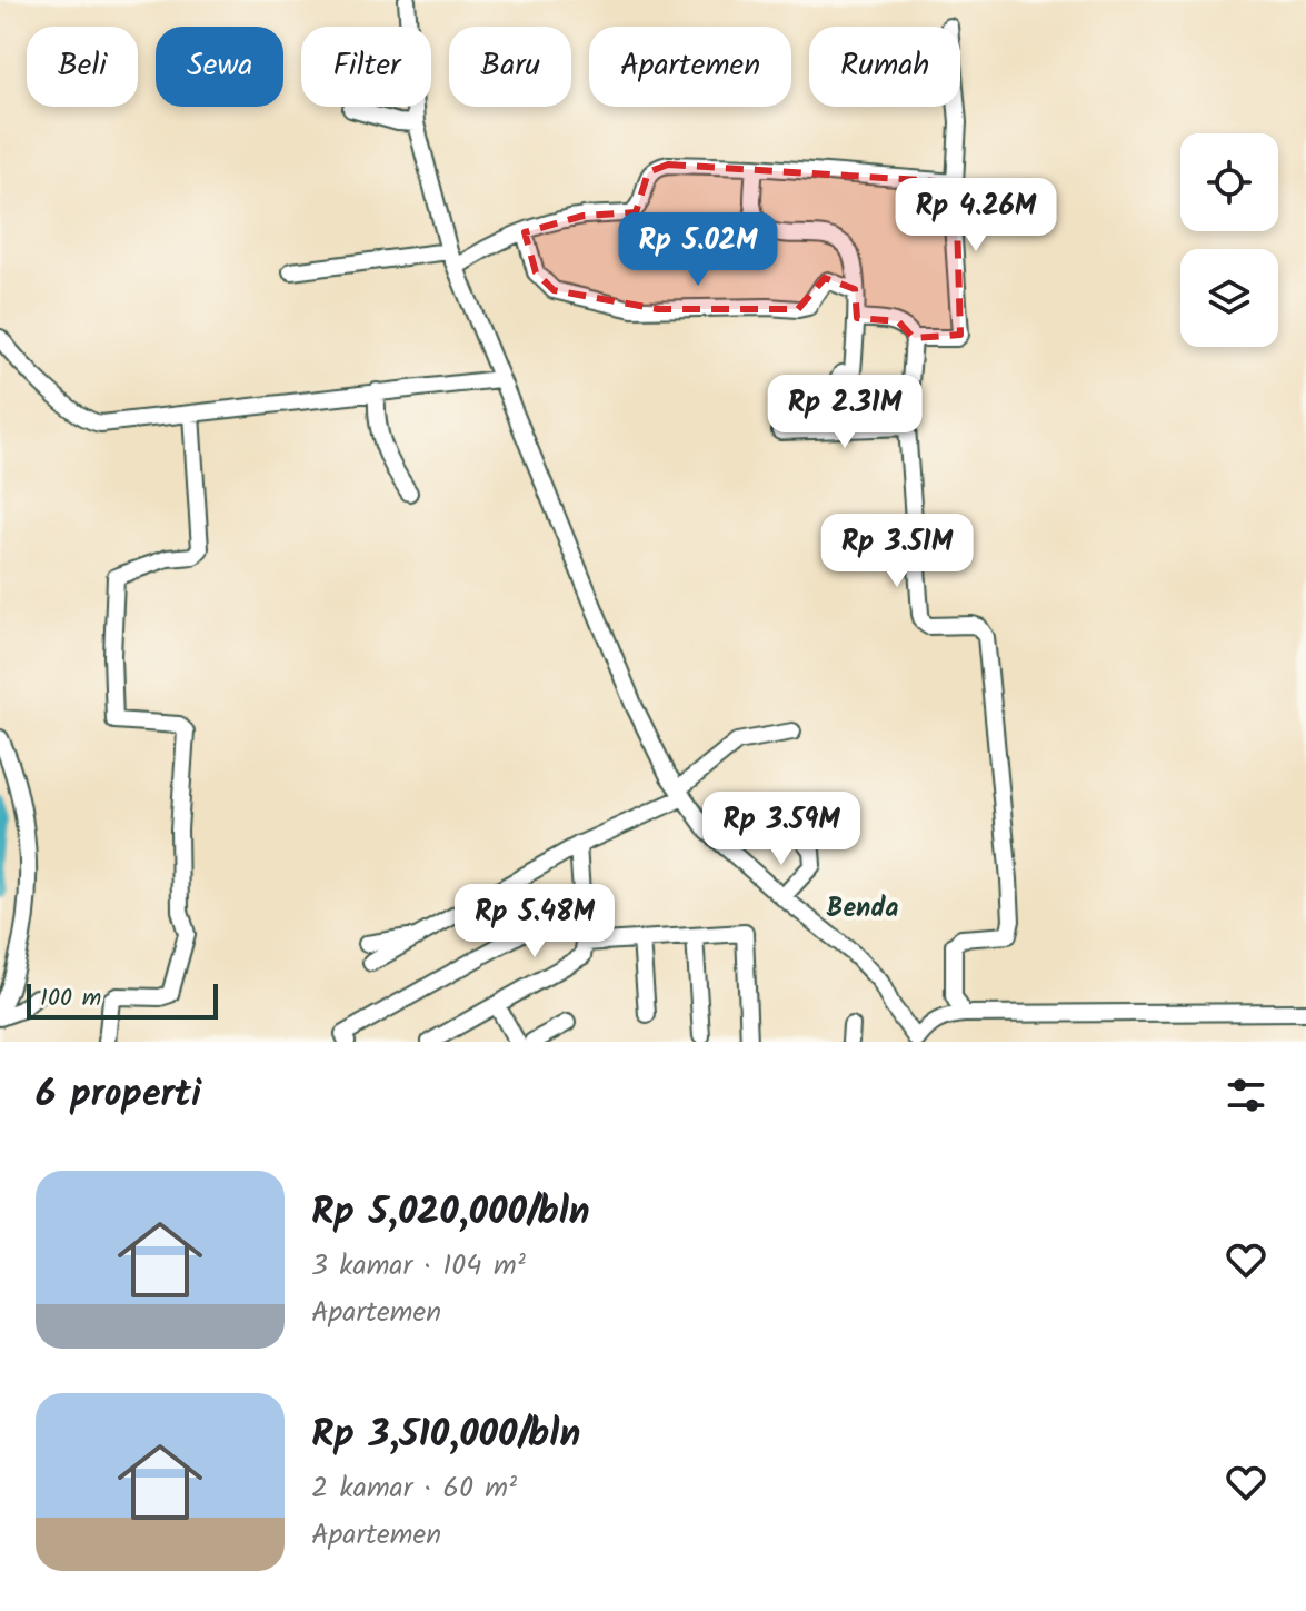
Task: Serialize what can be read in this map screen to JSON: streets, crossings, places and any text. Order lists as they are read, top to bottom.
{
  "districts": ["Benda"],
  "scale_bar": "100 m",
  "page": {
    "chip": [
      "Beli",
      "Sewa",
      "Filter",
      "Baru",
      "Apartemen",
      "Rumah"
    ],
    "price": [
      "Rp 4.26M",
      "Rp 5.02M",
      "Rp 2.31M",
      "Rp 3.51M",
      "Rp 3.59M",
      "Rp 5.48M"
    ],
    "scale": "100 m",
    "heading": "6 properti",
    "list": [
      {
        "name": "Rp 5,020,000/bln",
        "note": "3 kamar · 104 m² · Apartemen"
      },
      {
        "name": "Rp 3,510,000/bln",
        "note": "2 kamar · 60 m² · Apartemen"
      }
    ]
  }
}
